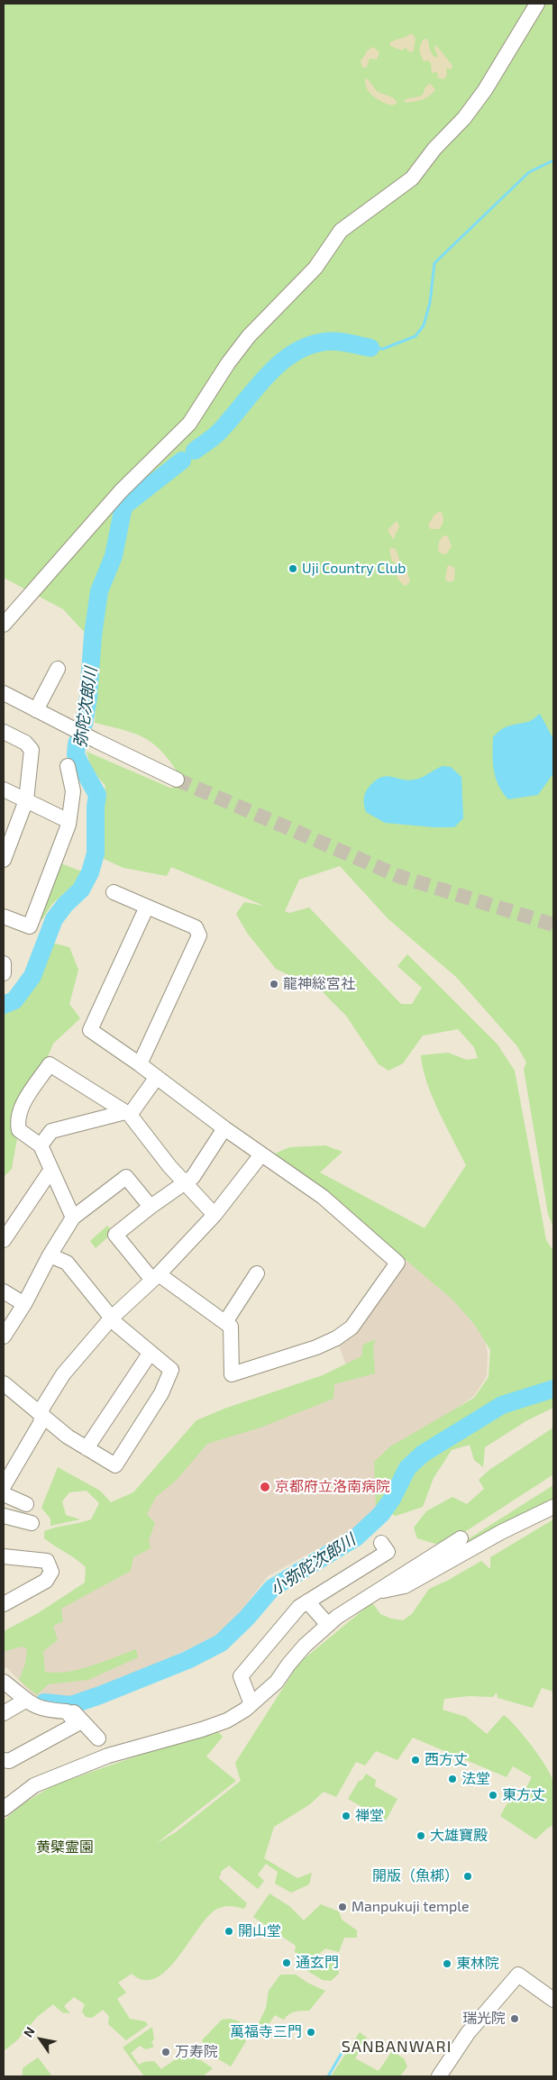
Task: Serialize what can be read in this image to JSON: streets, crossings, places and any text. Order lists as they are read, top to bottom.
{
  "districts": ["SANBANWARI"],
  "water": ["弥陀次郎川", "小弥陀次郎川"],
  "parks": ["黄檗霊園"],
  "places": [
    "Uji Country Club",
    "龍神総宮社",
    "京都府立洛南病院",
    "西方丈",
    "法堂",
    "東方丈",
    "禅堂",
    "大雄寶殿",
    "開版（魚梆）",
    "Manpukuji temple",
    "開山堂",
    "通玄門",
    "東林院",
    "瑞光院",
    "萬福寺三門",
    "万寿院"
  ],
  "north": "top left"
}
